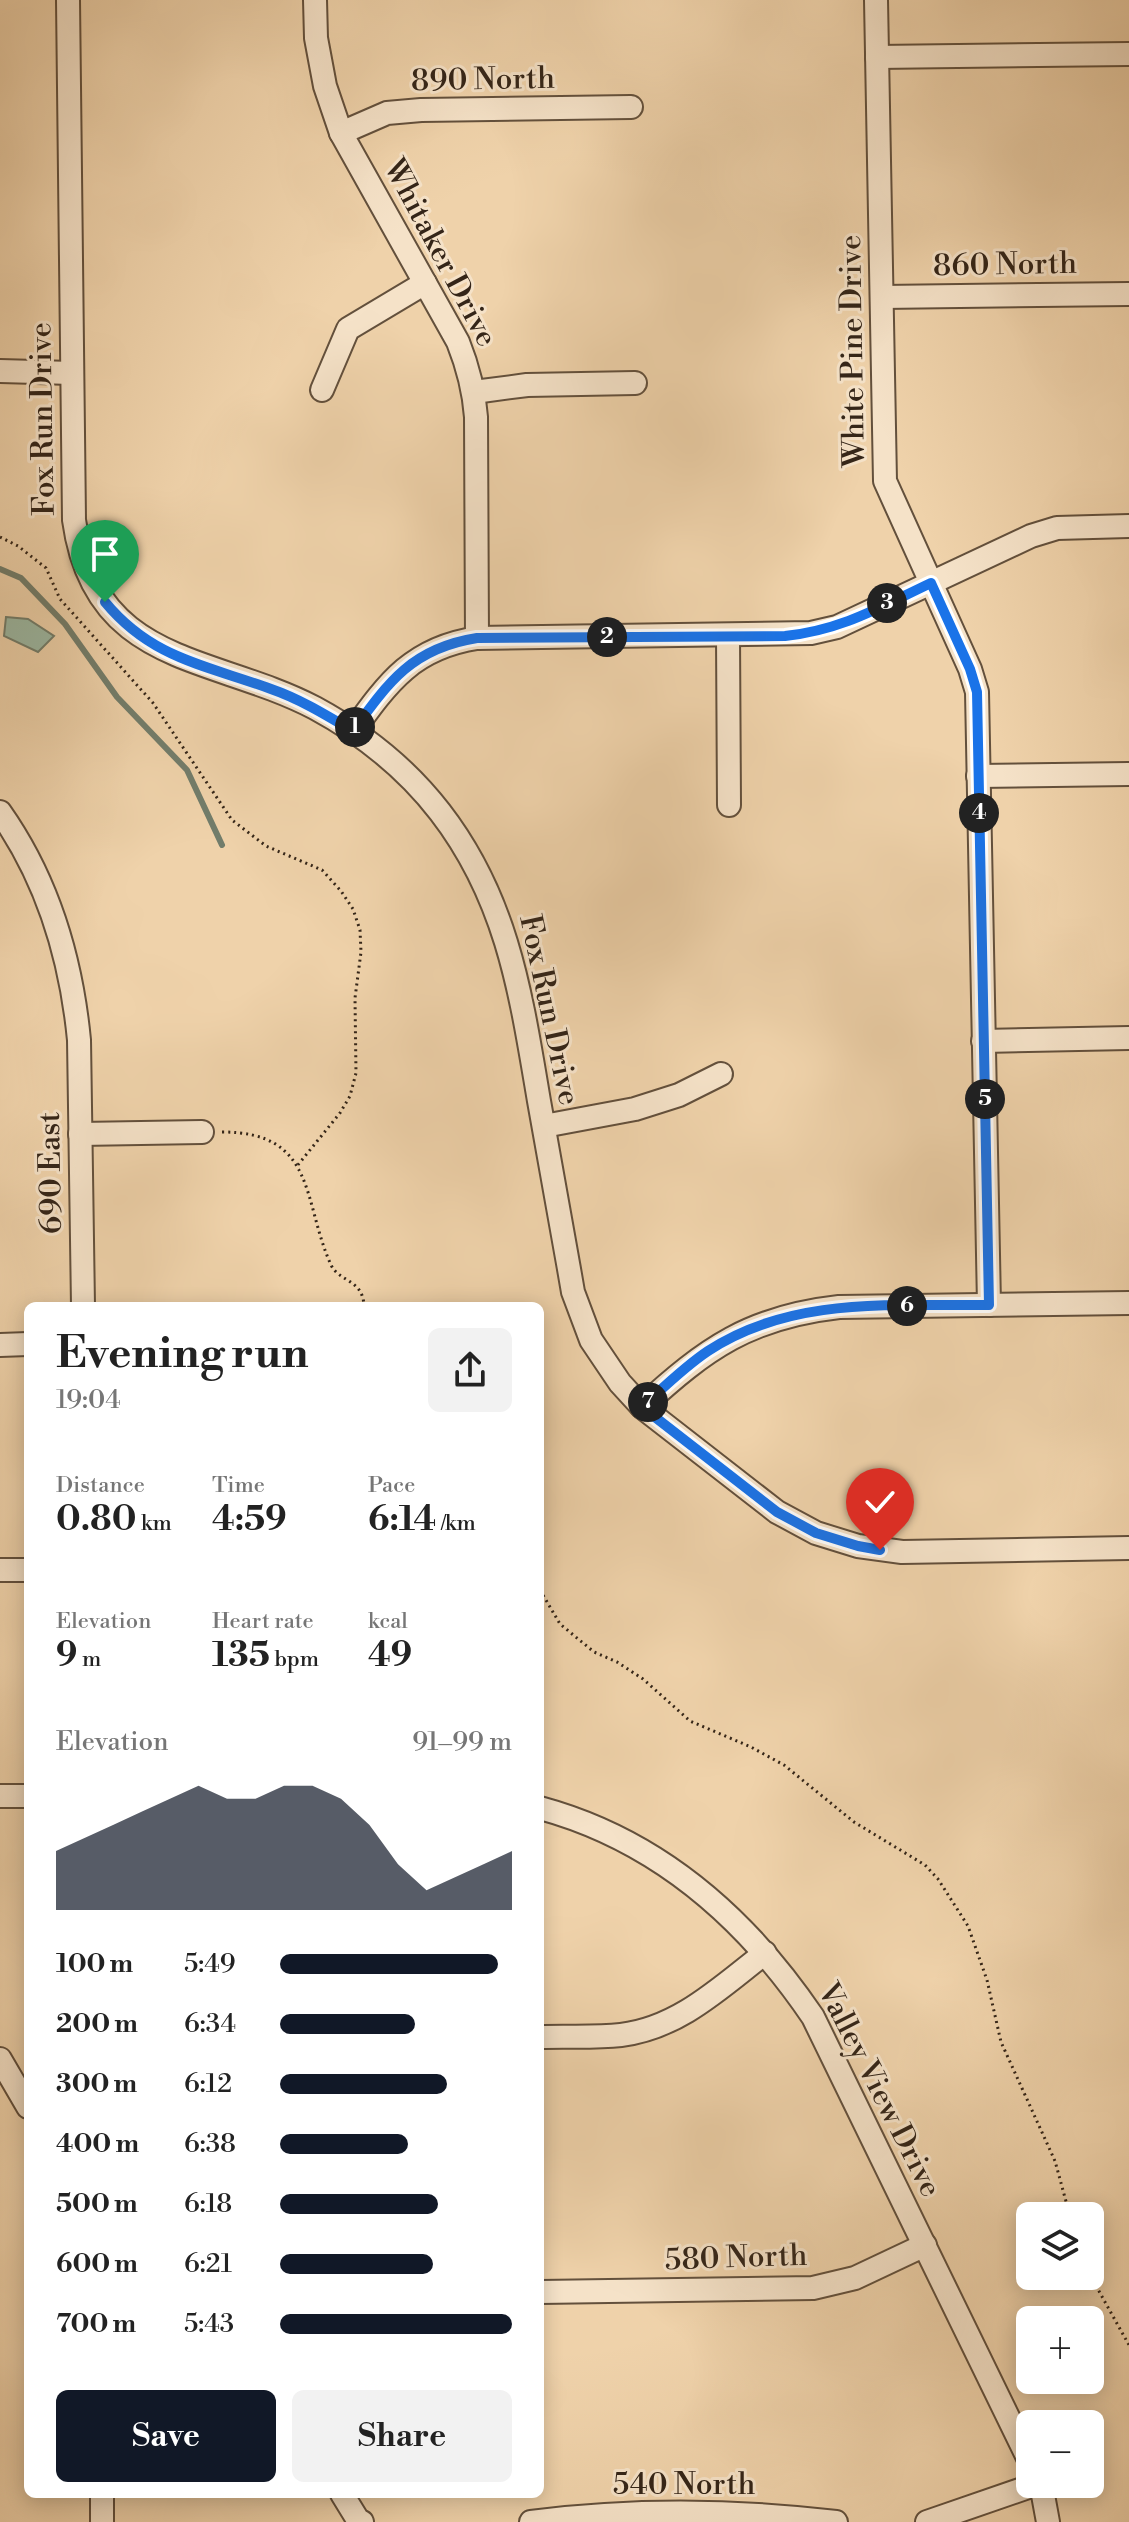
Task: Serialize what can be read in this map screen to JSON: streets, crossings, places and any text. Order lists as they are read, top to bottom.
{
  "streets": {
    "street": [
      "890 North",
      "Whitaker Drive",
      "860 North",
      "White Pine Drive",
      "Fox Run Drive",
      "690 East",
      "Valley View Drive",
      "580 North",
      "540 North"
    ]
  },
  "crossings": [
    ["890 North", "Whitaker Drive"],
    ["860 North", "White Pine Drive"],
    ["Valley View Drive", "580 North"]
  ],
  "page": {
    "pins": [
      "3",
      "2",
      "1",
      "4",
      "5",
      "6",
      "7"
    ],
    "heading": ["Evening run", "19:04"],
    "stats": [
      ["Distance", "0.80 km"],
      ["Time", "4:59"],
      ["Pace", "6:14 /km"],
      ["Elevation", "9 m"],
      ["Heart rate", "135 bpm"],
      ["kcal", "49"]
    ],
    "chart": ["Elevation", "91–99 m"],
    "list": [
      {
        "name": "100 m",
        "note": "5:49"
      },
      {
        "name": "200 m",
        "note": "6:34"
      },
      {
        "name": "300 m",
        "note": "6:12"
      },
      {
        "name": "400 m",
        "note": "6:38"
      },
      {
        "name": "500 m",
        "note": "6:18"
      },
      {
        "name": "600 m",
        "note": "6:21"
      },
      {
        "name": "700 m",
        "note": "5:43"
      }
    ],
    "map_buttons": ["+", "−"],
    "buttons": ["Save", "Share"]
  }
}
